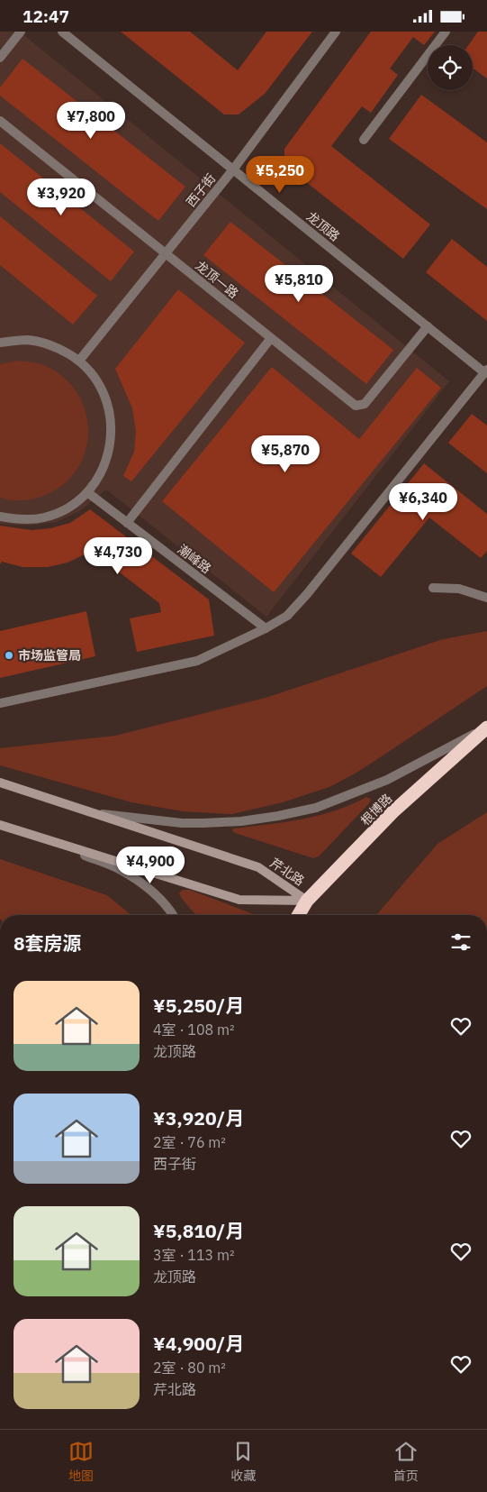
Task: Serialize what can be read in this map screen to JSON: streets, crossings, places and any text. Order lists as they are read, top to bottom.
{
  "streets": {
    "highway": ["根博路"],
    "main road": ["芹北路"],
    "street": [
      "西子街",
      "龙顶路",
      "龙顶一路",
      "潮峰路"
    ]
  },
  "crossings": [
    ["西子街", "龙顶路"],
    ["西子街", "龙顶一路"],
    ["龙顶路", "龙顶一路"],
    ["根博路", "芹北路"]
  ],
  "places": ["市场监管局"],
  "page": {
    "status": "12:47",
    "price": [
      "¥7,800",
      "¥5,250",
      "¥3,920",
      "¥5,810",
      "¥5,870",
      "¥6,340",
      "¥4,730",
      "¥4,900"
    ],
    "heading": "8套房源",
    "list": [
      {
        "name": "¥5,250/月",
        "note": "4室 · 108 m² · 龙顶路"
      },
      {
        "name": "¥3,920/月",
        "note": "2室 · 76 m² · 西子街"
      },
      {
        "name": "¥5,810/月",
        "note": "3室 · 113 m² · 龙顶路"
      },
      {
        "name": "¥4,900/月",
        "note": "2室 · 80 m² · 芹北路"
      }
    ],
    "tabs": ["地图", "收藏", "首页"]
  }
}
